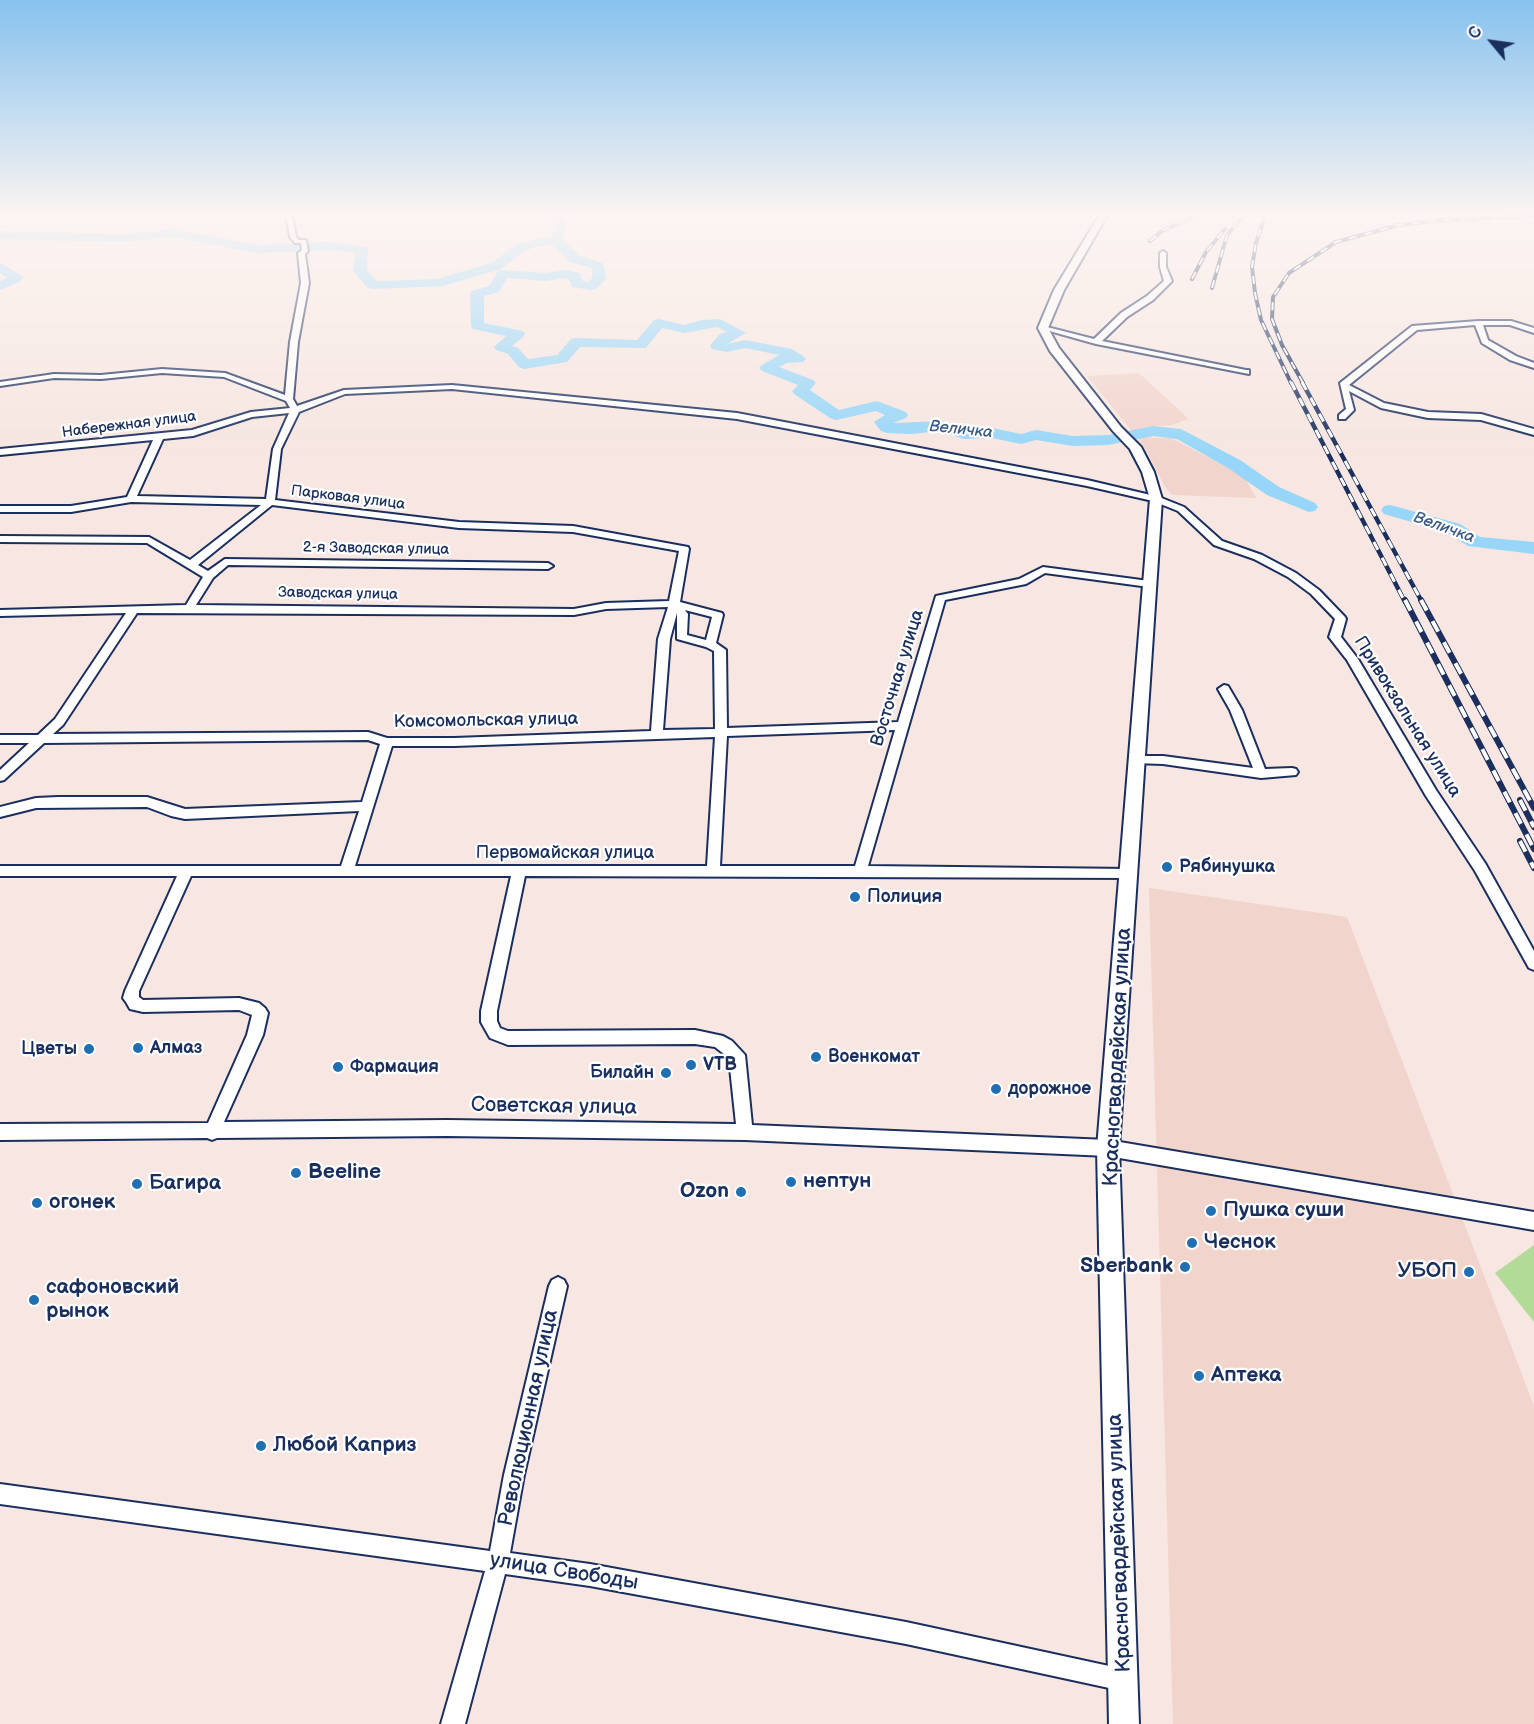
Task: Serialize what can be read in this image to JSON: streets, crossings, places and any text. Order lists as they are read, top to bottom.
{
  "streets": {
    "street": [
      "Набережная улица",
      "Парковая улица",
      "2-я Заводская улица",
      "Заводская улица",
      "Восточная улица",
      "Привокзальная улица",
      "Комсомольская улица",
      "Первомайская улица",
      "Красногвардейская улица",
      "Советская улица",
      "Революционная улица",
      "улица Свободы"
    ]
  },
  "crossings": [
    ["Набережная улица", "Парковая улица"],
    ["Набережная улица", "Привокзальная улица"],
    ["Набережная улица", "Красногвардейская улица"],
    ["Парковая улица", "Заводская улица"],
    ["2-я Заводская улица", "Заводская улица"],
    ["Восточная улица", "Комсомольская улица"],
    ["Восточная улица", "Первомайская улица"],
    ["Восточная улица", "Красногвардейская улица"],
    ["Привокзальная улица", "Красногвардейская улица"],
    ["Первомайская улица", "Красногвардейская улица"],
    ["Красногвардейская улица", "Советская улица"],
    ["Красногвардейская улица", "улица Свободы"],
    ["Революционная улица", "улица Свободы"]
  ],
  "water": ["Величка"],
  "places": [
    "Рябинушка",
    "Полиция",
    "Алмаз",
    "Цветы",
    "Военкомат",
    "VTB",
    "Фармация",
    "Билайн",
    "дорожное",
    "Beeline",
    "нептун",
    "Багира",
    "Ozon",
    "огонек",
    "Пушка суши",
    "Чеснок",
    "Sberbank",
    "УБОП",
    "сафоновский рынок",
    "Аптека",
    "Любой Каприз"
  ],
  "north": "top left"
}
